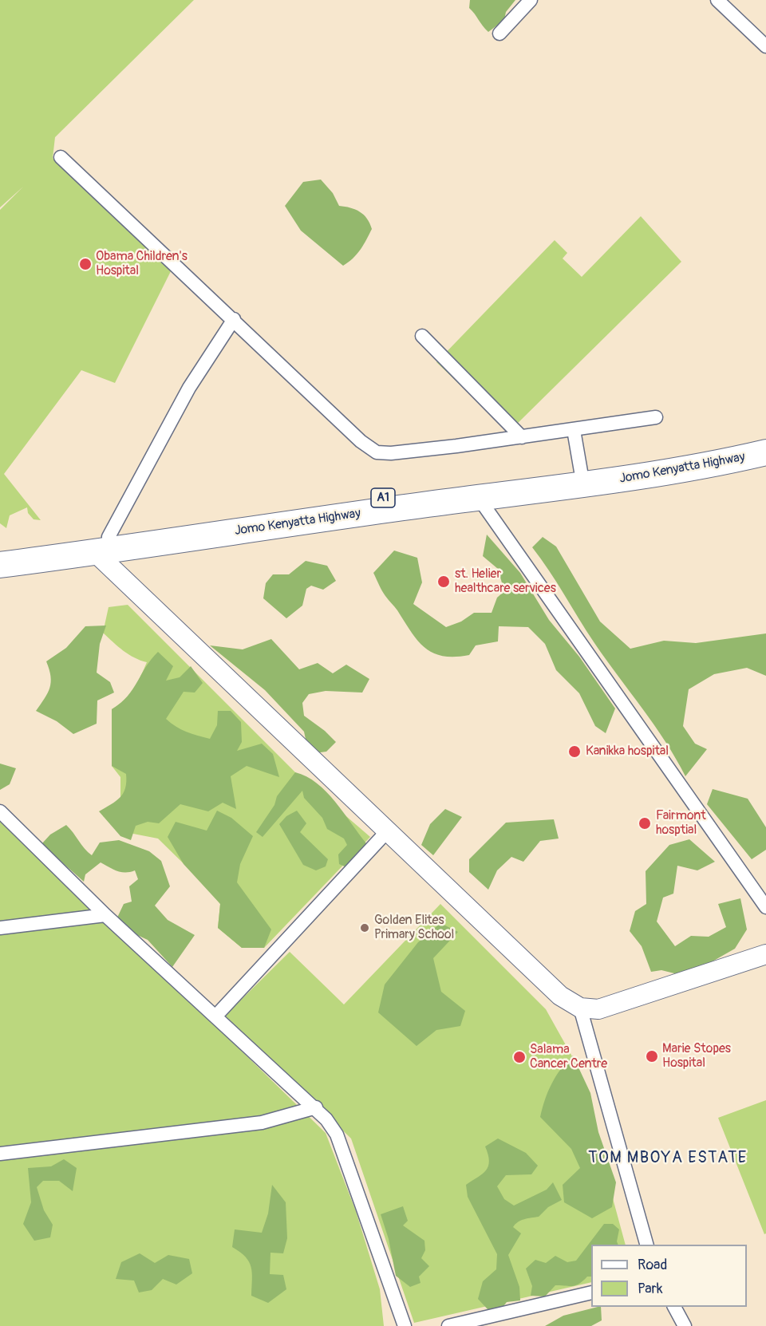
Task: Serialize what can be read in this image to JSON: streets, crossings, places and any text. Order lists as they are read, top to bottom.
{
  "streets": {
    "highway": ["Jomo Kenyatta Highway", "A1"]
  },
  "districts": ["TOM MBOYA ESTATE"],
  "places": [
    "Obama Children's Hospital",
    "st. Helier healthcare services",
    "Kanikka hospital",
    "Fairmont hosptial",
    "Golden Elites Primary School",
    "Marie Stopes Hospital",
    "Salama Cancer Centre"
  ],
  "legend": ["Road", "Park"]
}
